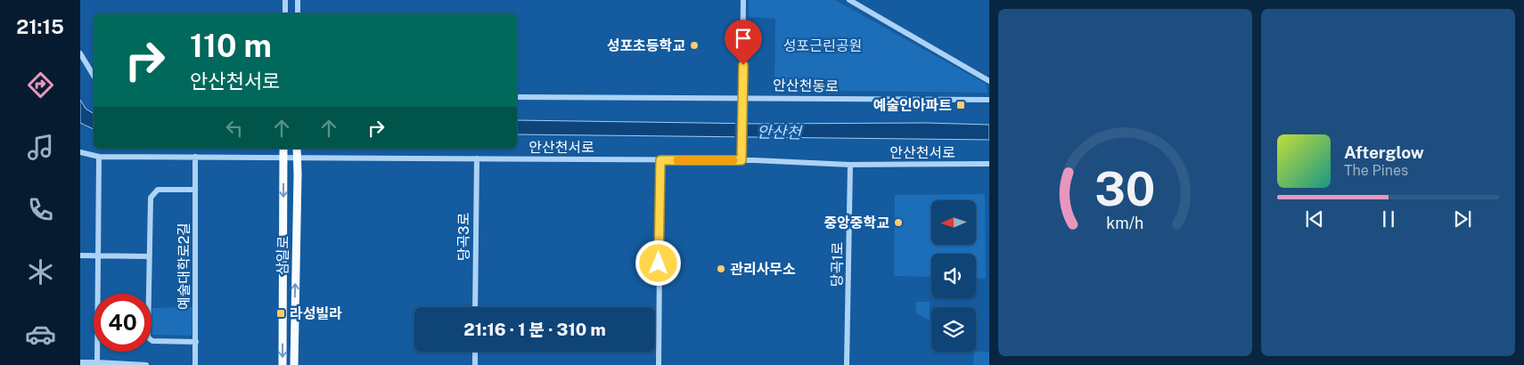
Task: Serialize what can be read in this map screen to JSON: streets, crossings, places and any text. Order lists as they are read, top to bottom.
{
  "streets": {
    "main road": ["삼일로"],
    "street": [
      "안산천동로",
      "안산천서로",
      "당곡3로",
      "당곡1로",
      "예술대학로2길"
    ]
  },
  "crossings": [
    ["안산천서로", "당곡3로"],
    ["안산천서로", "삼일로"],
    ["안산천서로", "당곡1로"],
    ["안산천서로", "예술대학로2길"]
  ],
  "water": ["안산천"],
  "parks": ["성포근린공원"],
  "places": {
    "other": ["성포초등학교", "중앙중학교", "관리사무소"],
    "transit": ["예술인아파트", "라성빌라"]
  },
  "north": "left",
  "page": {
    "tabs": "21:15",
    "turn": ["110 m", "안산천서로"],
    "song": ["Afterglow", "The Pines"],
    "limit": "40",
    "trip": "21:16 · 1 분 · 310 m",
    "gauge": ["30", "km/h"]
  }
}
